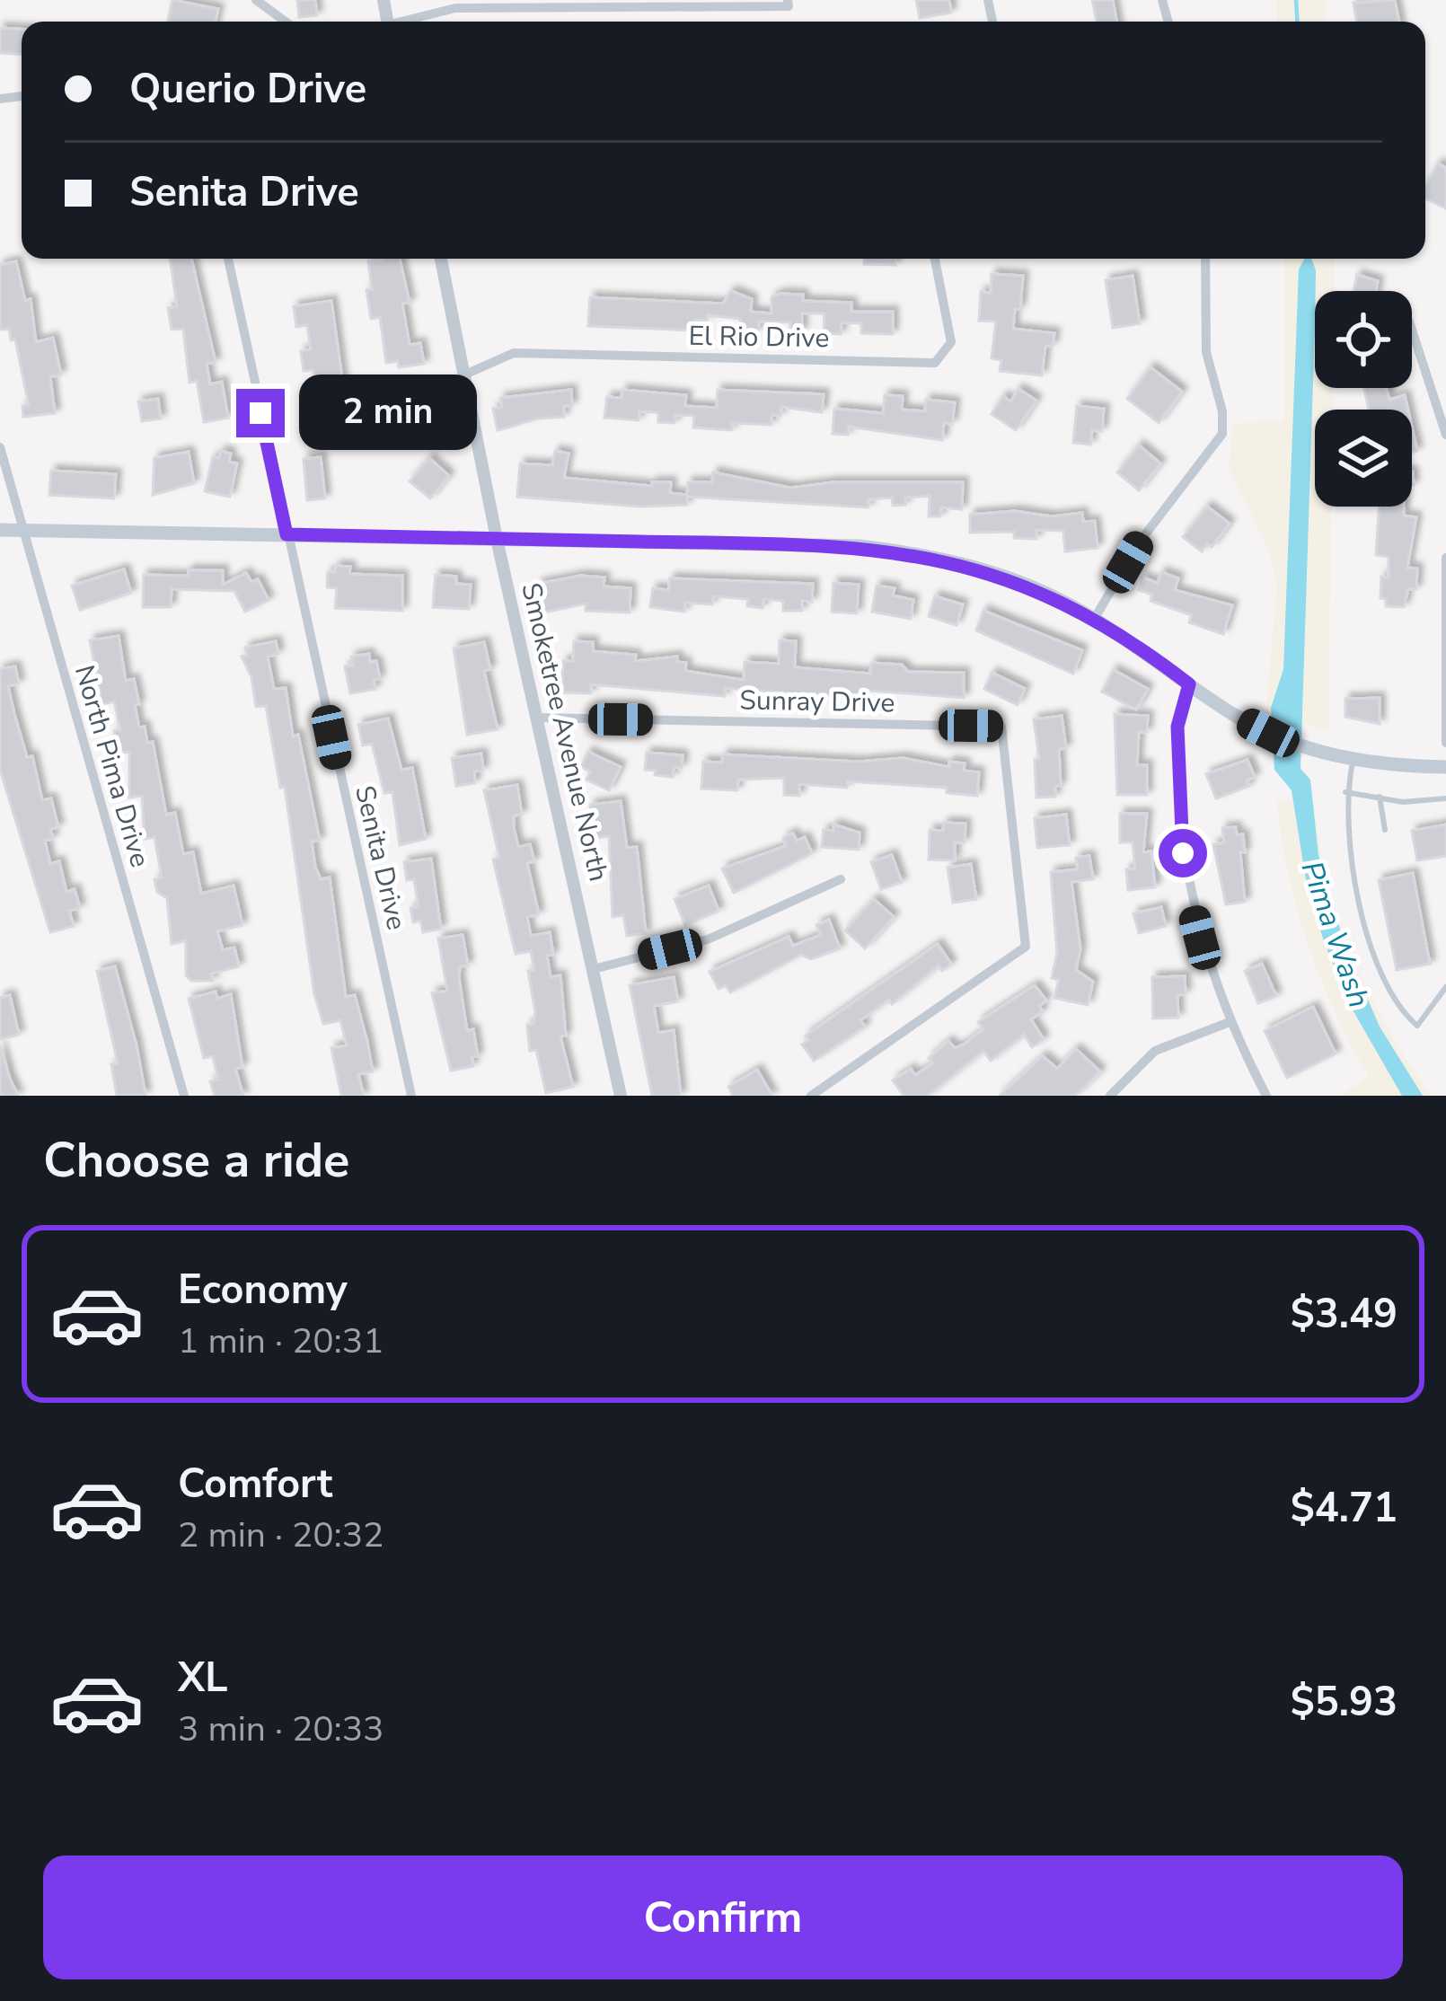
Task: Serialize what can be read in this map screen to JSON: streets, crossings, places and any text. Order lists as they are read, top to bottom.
{
  "streets": {
    "street": [
      "El Rio Drive",
      "Sunray Drive",
      "Smoketree Avenue North",
      "North Pima Drive",
      "Senita Drive"
    ]
  },
  "crossings": [
    ["El Rio Drive", "Smoketree Avenue North"],
    ["Sunray Drive", "Smoketree Avenue North"]
  ],
  "water": ["Pima Wash"],
  "page": {
    "banner": ["Querio Drive", "Senita Drive"],
    "bubble": "2 min",
    "heading": "Choose a ride",
    "list": [
      {
        "name": "Economy",
        "note": "1 min · 20:31",
        "value": "$3.49"
      },
      {
        "name": "Comfort",
        "note": "2 min · 20:32",
        "value": "$4.71"
      },
      {
        "name": "XL",
        "note": "3 min · 20:33",
        "value": "$5.93"
      }
    ],
    "buttons": "Confirm"
  }
}
